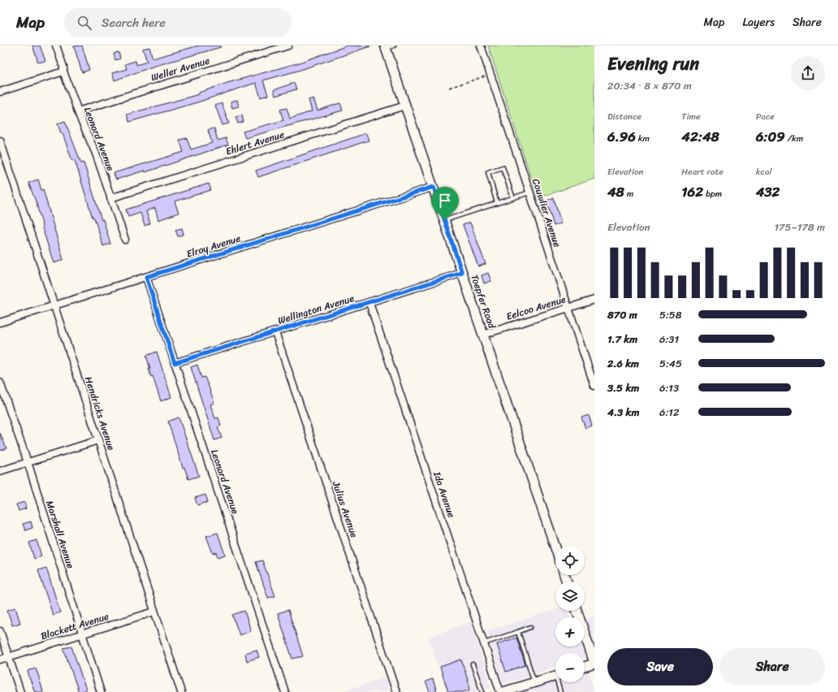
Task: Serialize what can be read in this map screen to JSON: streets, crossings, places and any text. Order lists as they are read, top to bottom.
{
  "streets": {
    "street": [
      "Weller Avenue",
      "Leonard Avenue",
      "Ehlert Avenue",
      "Couwlier Avenue",
      "Elroy Avenue",
      "Toepfer Road",
      "Eelcoo Avenue",
      "Wellington Avenue",
      "Hendricks Avenue",
      "Ida Avenue",
      "Julius Avenue",
      "Marshall Avenue",
      "Blackett Avenue"
    ]
  },
  "crossings": [
    ["Weller Avenue", "Leonard Avenue"],
    ["Leonard Avenue", "Ehlert Avenue"],
    ["Leonard Avenue", "Elroy Avenue"],
    ["Leonard Avenue", "Wellington Avenue"],
    ["Ehlert Avenue", "Toepfer Road"],
    ["Couwlier Avenue", "Eelcoo Avenue"],
    ["Elroy Avenue", "Toepfer Road"],
    ["Elroy Avenue", "Hendricks Avenue"],
    ["Toepfer Road", "Eelcoo Avenue"],
    ["Toepfer Road", "Wellington Avenue"],
    ["Wellington Avenue", "Ida Avenue"],
    ["Wellington Avenue", "Julius Avenue"],
    ["Hendricks Avenue", "Blackett Avenue"],
    ["Marshall Avenue", "Blackett Avenue"]
  ],
  "page": {
    "header": "Map",
    "search": "Search here",
    "nav": ["Map", "Layers", "Share"],
    "heading": ["Evening run", "20:34 · 8 × 870 m"],
    "stats": [
      ["Distance", "6.96 km"],
      ["Time", "42:48"],
      ["Pace", "6:09 /km"],
      ["Elevation", "48 m"],
      ["Heart rate", "162 bpm"],
      ["kcal", "432"]
    ],
    "chart": ["Elevation", "175–178 m"],
    "list": [
      {
        "name": "870 m",
        "note": "5:58"
      },
      {
        "name": "1.7 km",
        "note": "6:31"
      },
      {
        "name": "2.6 km",
        "note": "5:45"
      },
      {
        "name": "3.5 km",
        "note": "6:13"
      },
      {
        "name": "4.3 km",
        "note": "6:12"
      }
    ],
    "map_buttons": ["+", "−"],
    "buttons": ["Save", "Share"]
  }
}
